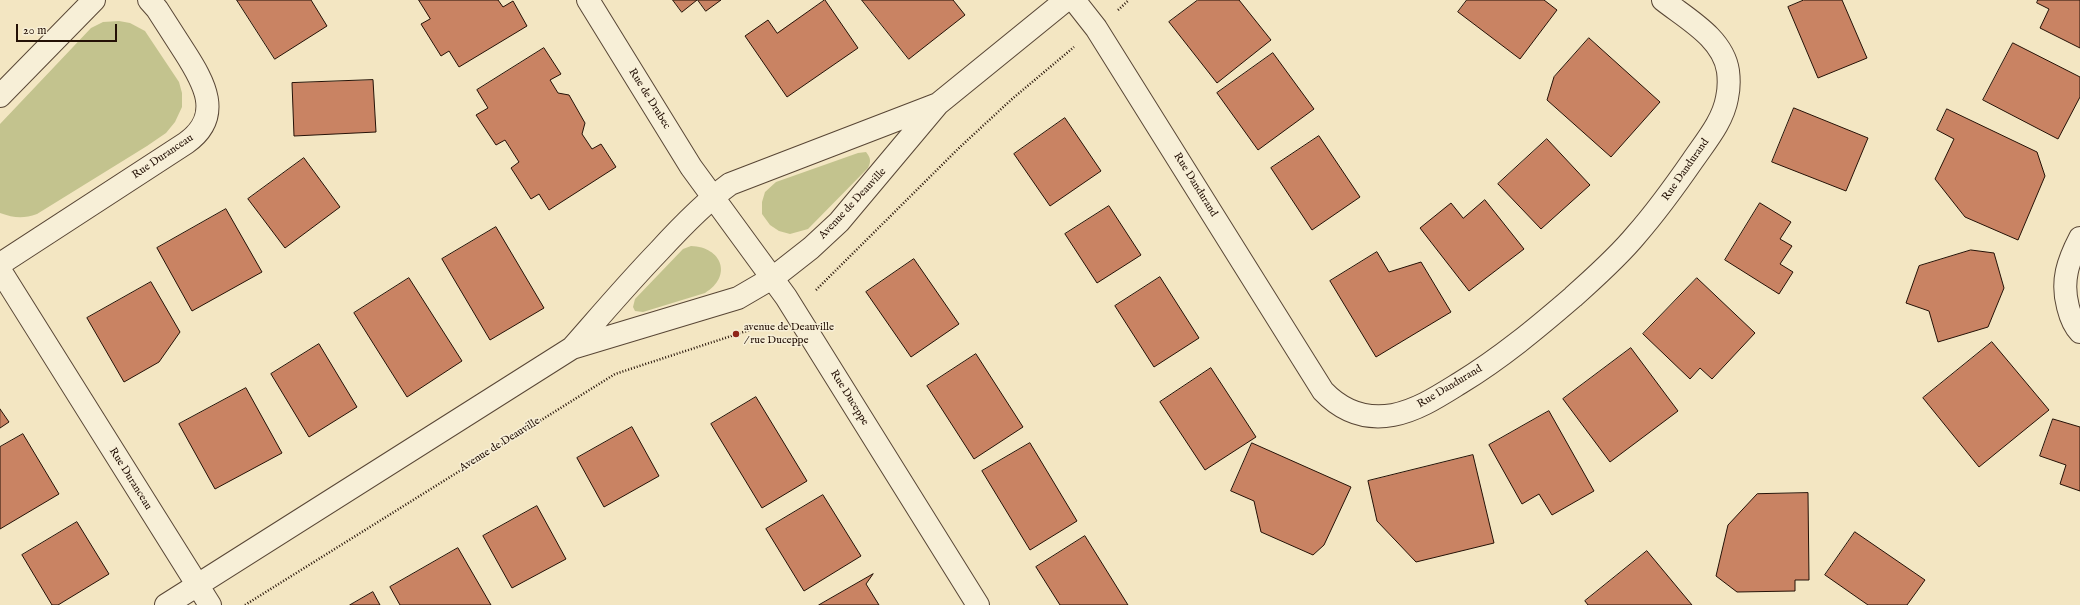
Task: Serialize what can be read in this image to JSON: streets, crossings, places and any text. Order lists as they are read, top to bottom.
{
  "streets": {
    "street": [
      "Rue de Drubec",
      "Rue Duranceau",
      "Rue Dandurand",
      "Avenue de Deauville",
      "Rue Duceppe"
    ]
  },
  "crossings": [
    ["Rue de Drubec", "Avenue de Deauville"],
    ["Rue de Drubec", "Rue Duceppe"],
    ["Rue Duranceau", "Avenue de Deauville"],
    ["Avenue de Deauville", "Rue Duceppe"]
  ],
  "places": ["avenue de Deauville / rue Duceppe"],
  "scale_bar": "20 m"
}
